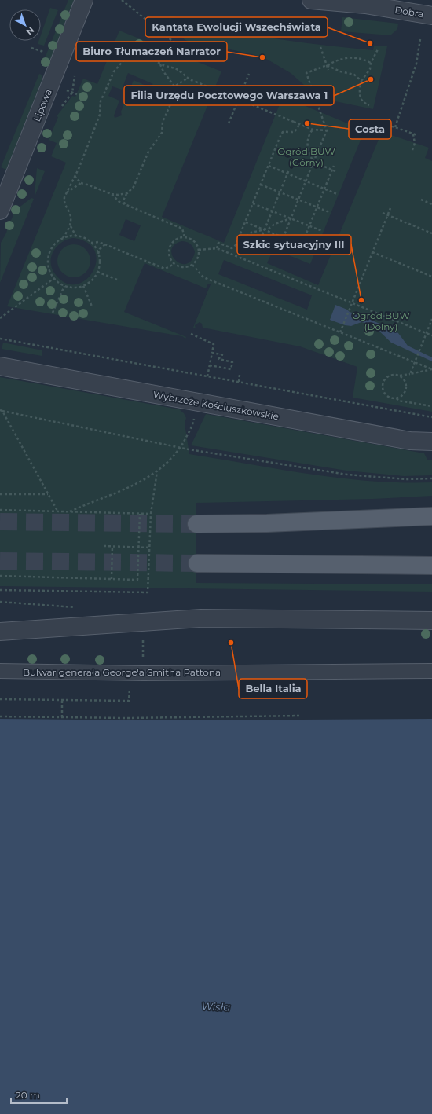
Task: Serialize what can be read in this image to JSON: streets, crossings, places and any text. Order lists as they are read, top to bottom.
{
  "streets": {
    "street": [
      "Dobra",
      "Lipowa",
      "Wybrzeże Kościuszkowskie",
      "Bulwar generała George'a Smitha Pattona"
    ]
  },
  "water": ["Wisła"],
  "parks": ["Ogród BUW (Górny)", "Ogród BUW (Dolny)"],
  "places": [
    "Kantata Ewolucji Wszechświata",
    "Biuro Tłumaczeń Narrator",
    "Filia Urzędu Pocztowego Warszawa 1",
    "Costa",
    "Szkic sytuacyjny III",
    "Bella Italia"
  ],
  "scale_bar": "20 m",
  "north": "bottom right"
}
